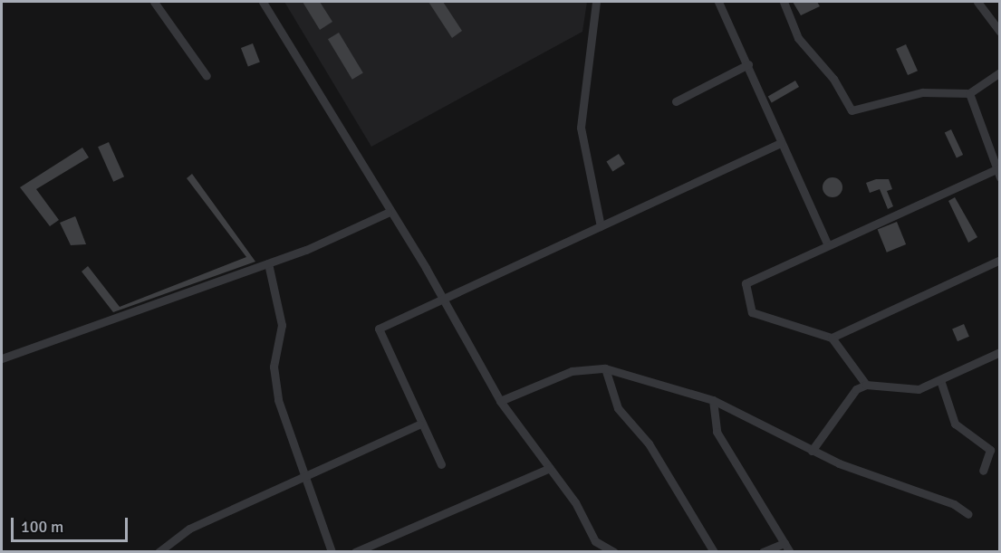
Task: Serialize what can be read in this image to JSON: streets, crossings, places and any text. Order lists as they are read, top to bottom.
{
  "scale_bar": "100 m"
}
